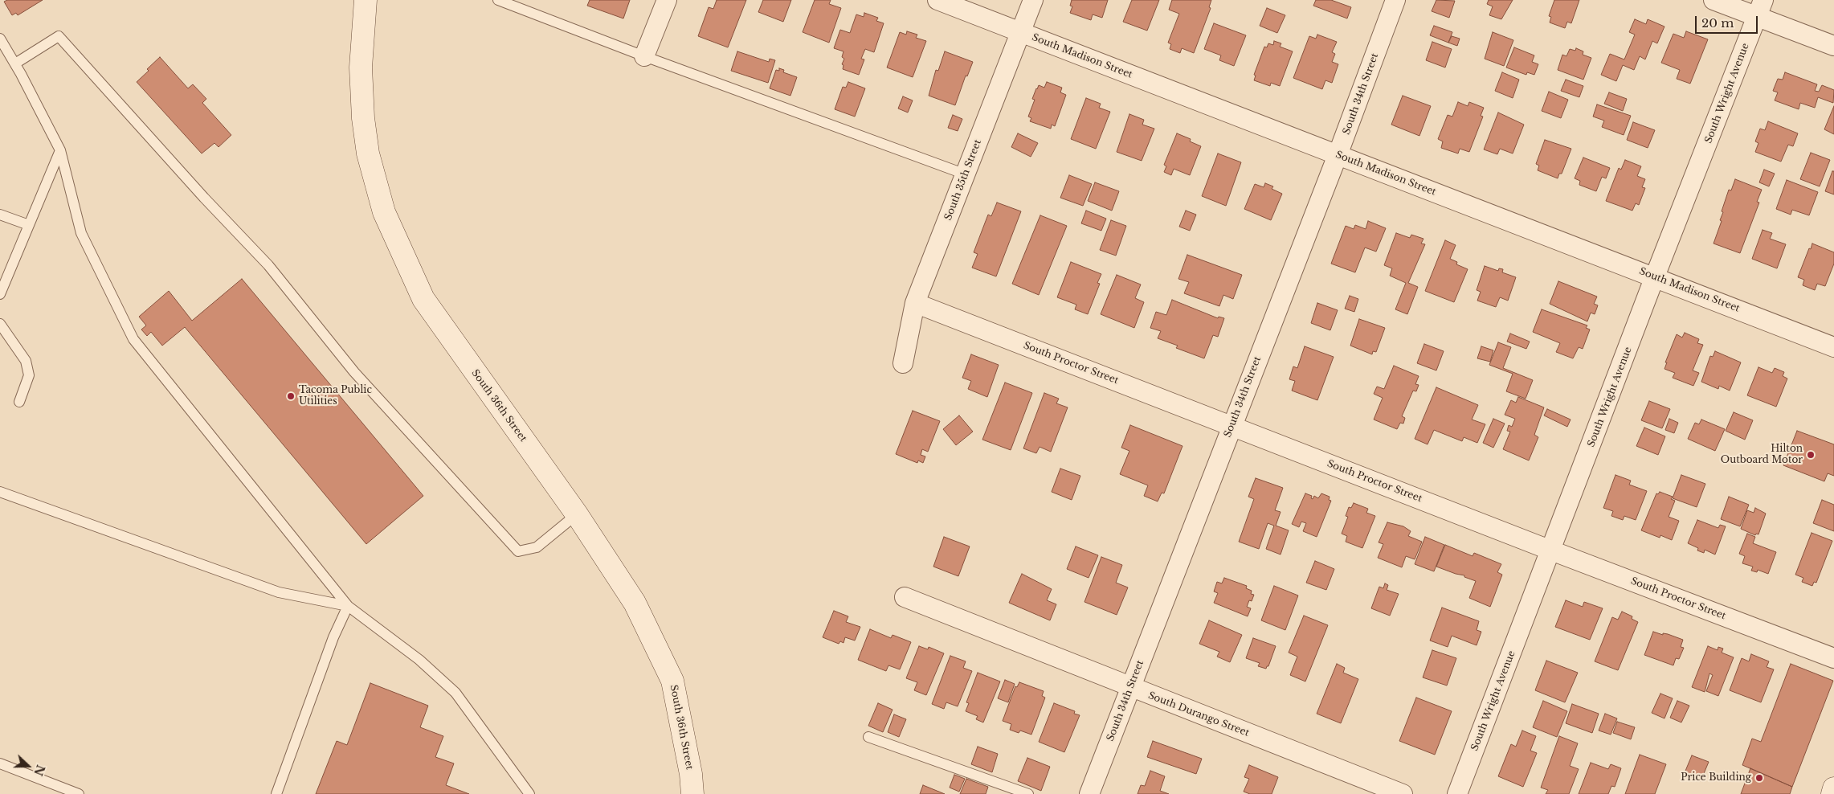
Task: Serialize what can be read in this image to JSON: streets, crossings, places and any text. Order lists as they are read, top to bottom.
{
  "streets": {
    "street": [
      "South Madison Street",
      "South Wright Avenue",
      "South 34th Street",
      "South 35th Street",
      "South Proctor Street",
      "South 36th Street",
      "South Durango Street"
    ]
  },
  "crossings": [
    ["South Madison Street", "South Wright Avenue"],
    ["South Madison Street", "South 34th Street"],
    ["South Madison Street", "South 35th Street"],
    ["South Wright Avenue", "South Proctor Street"],
    ["South 34th Street", "South Proctor Street"],
    ["South 34th Street", "South Durango Street"],
    ["South 35th Street", "South Proctor Street"]
  ],
  "places": ["Tacoma Public Utilities", "Hilton Outboard Motor", "Price Building"],
  "scale_bar": "20 m",
  "north": "right"
}
